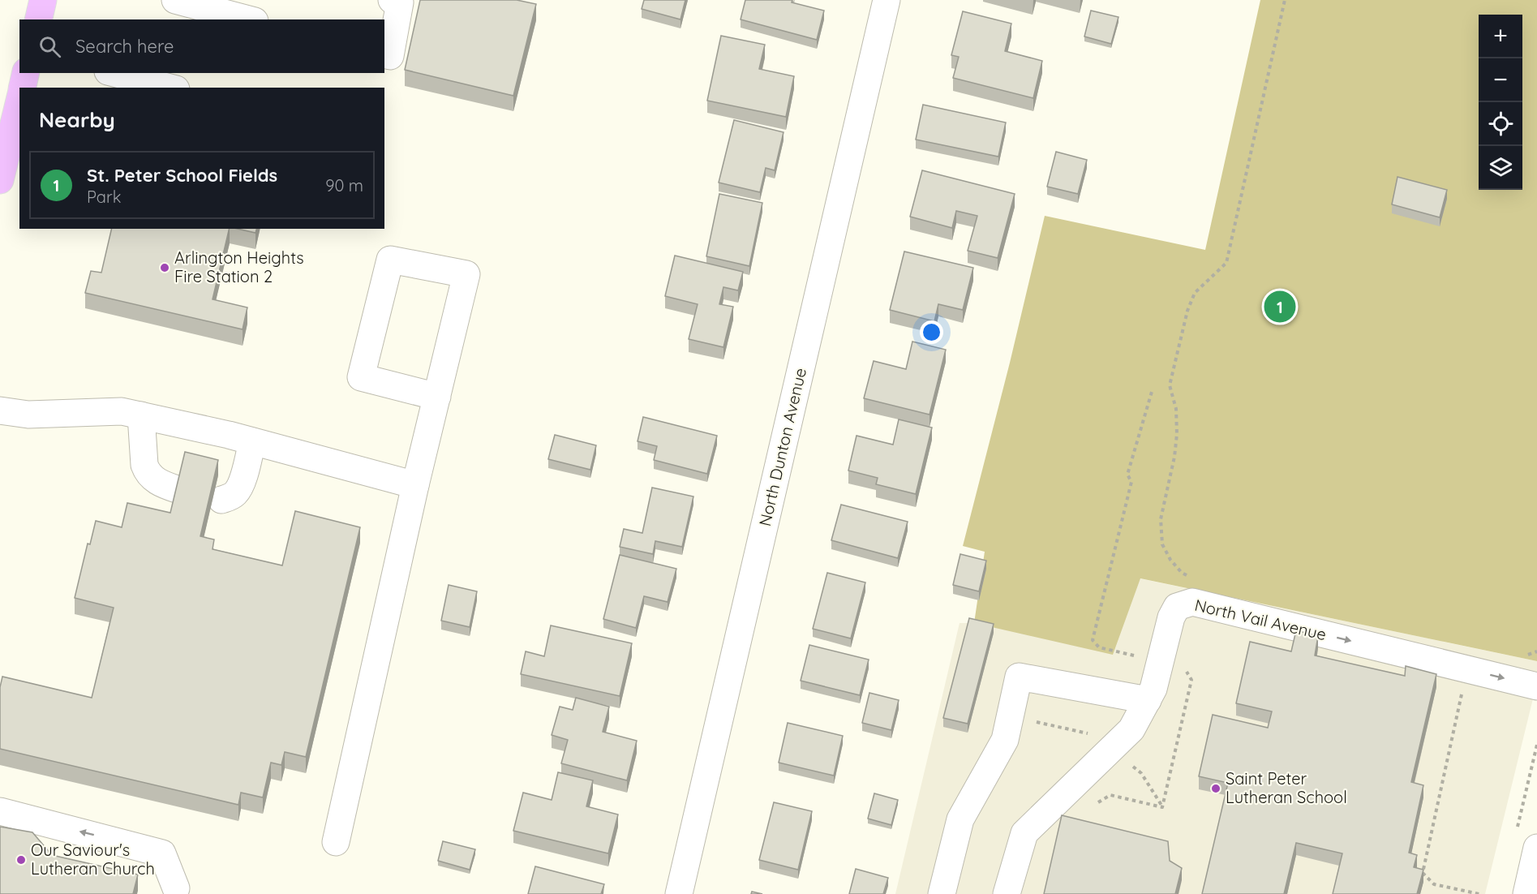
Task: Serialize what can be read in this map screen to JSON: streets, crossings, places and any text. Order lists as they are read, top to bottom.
{
  "streets": {
    "street": ["North Dunton Avenue", "North Vail Avenue"]
  },
  "one_way": ["North Vail Avenue"],
  "places": ["Arlington Heights Fire Station 2", "Saint Peter Lutheran School", "Our Saviour's Lutheran Church"],
  "page": {
    "map_buttons": ["+", "−"],
    "search": "Search here",
    "heading": "Nearby",
    "list": [
      {
        "mark": "1",
        "name": "St. Peter School Fields",
        "note": "Park",
        "value": "90 m"
      }
    ],
    "pins": "1"
  }
}
